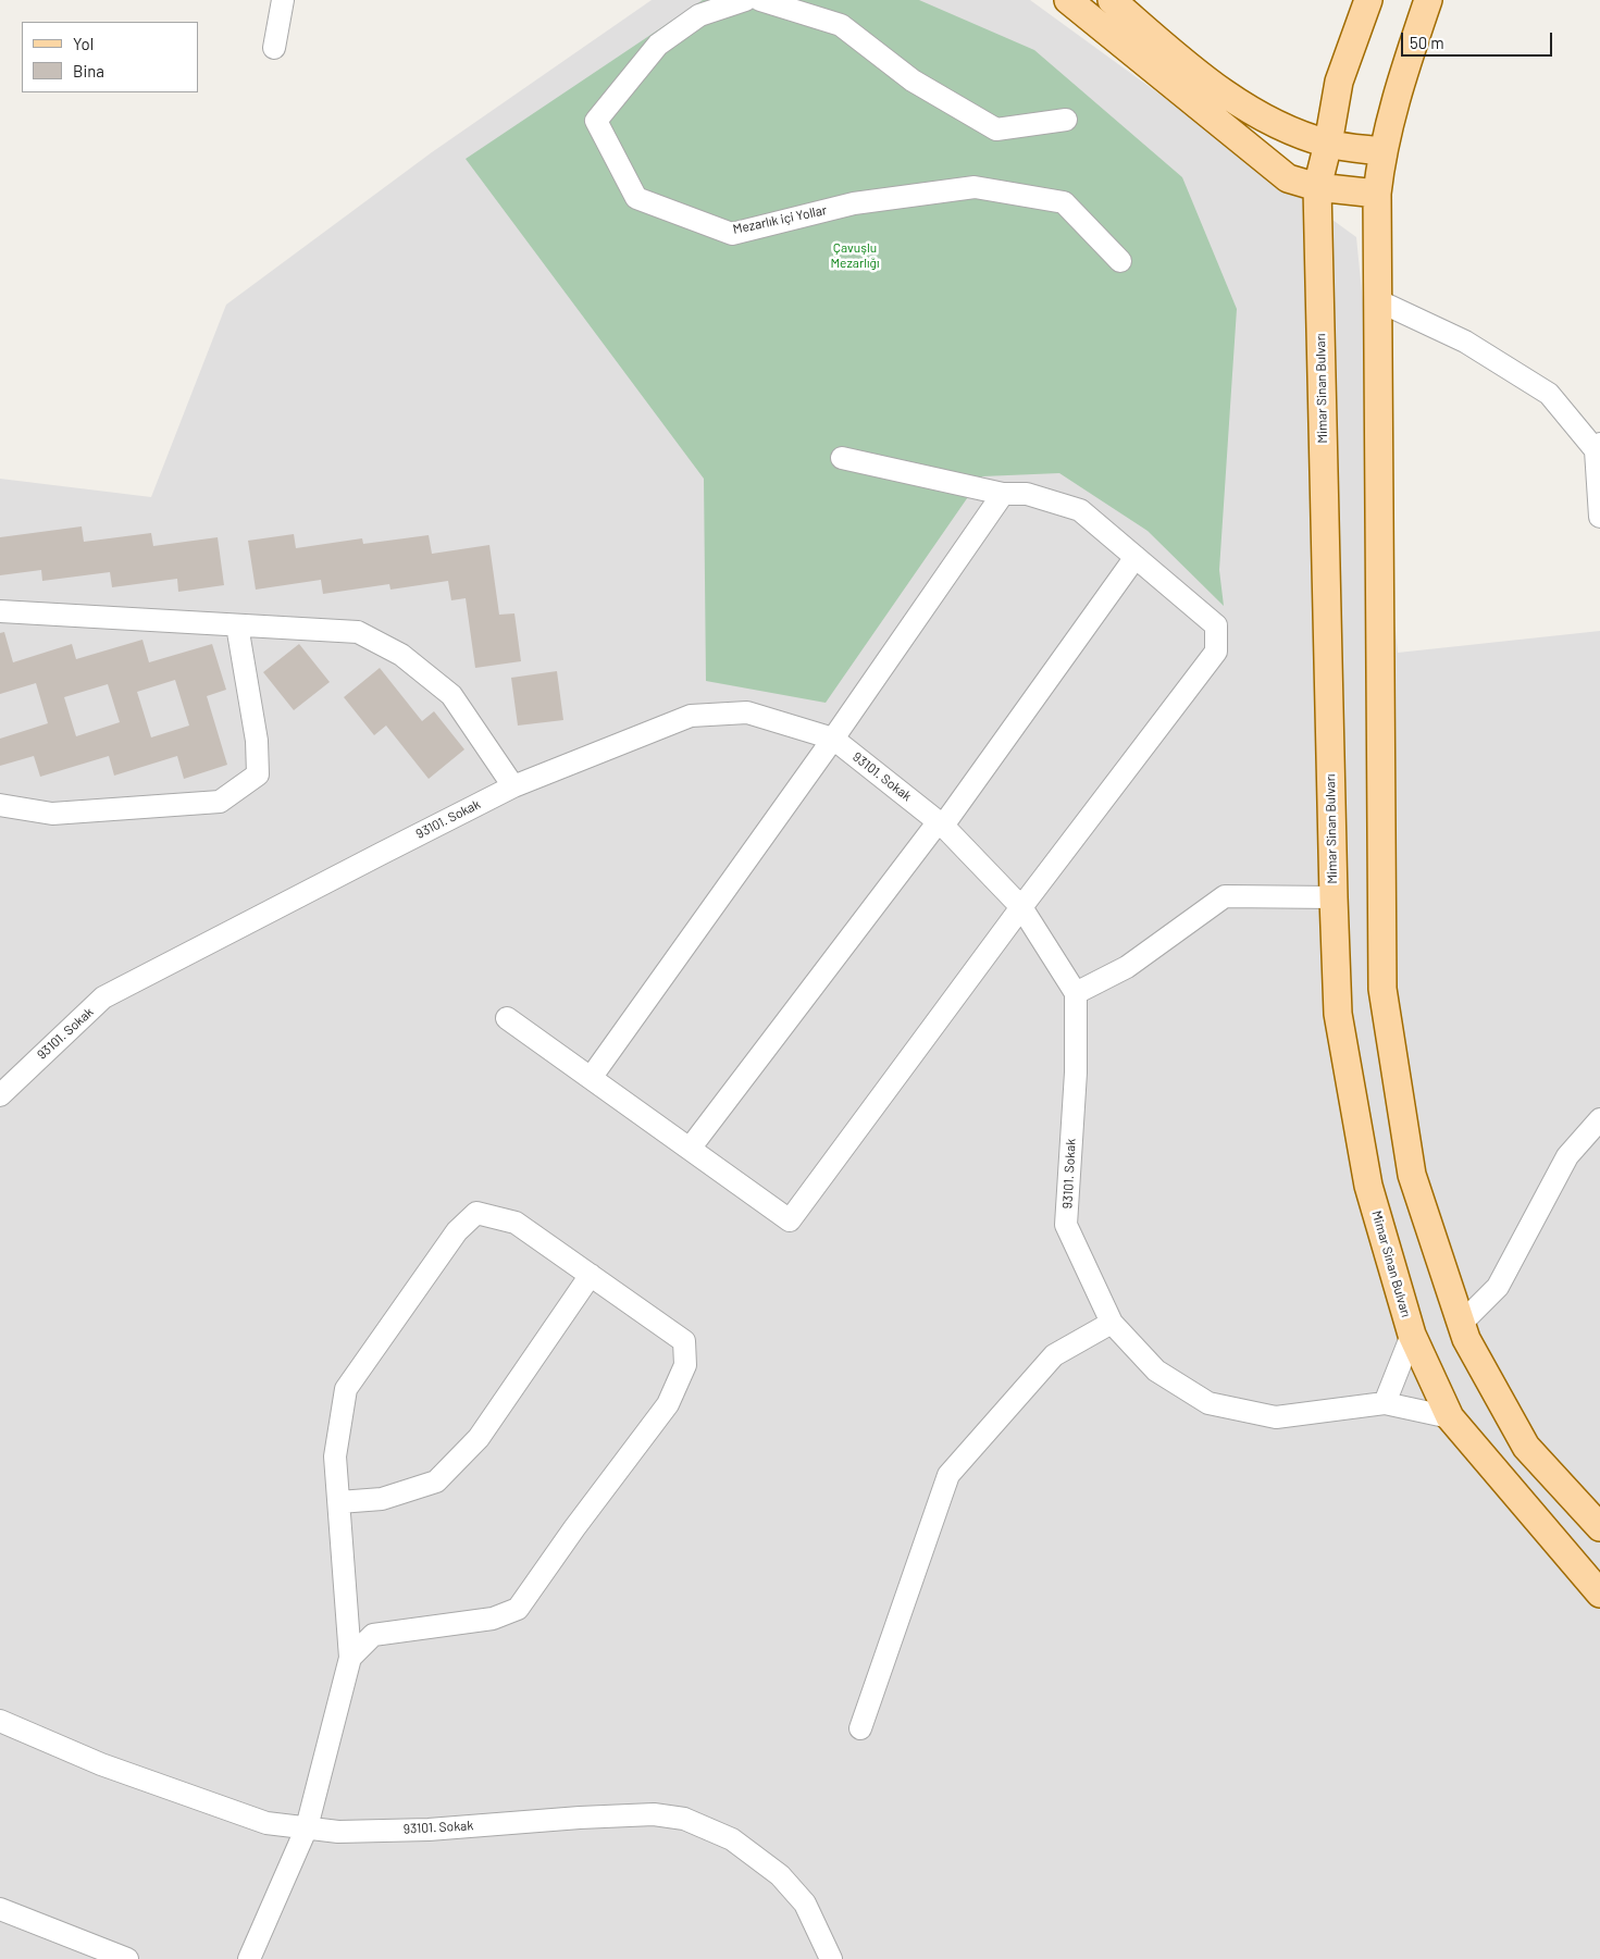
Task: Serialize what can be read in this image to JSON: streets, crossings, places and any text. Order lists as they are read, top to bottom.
{
  "streets": {
    "main road": ["Mimar Sinan Bulvarı"],
    "street": ["Mezarlık içi Yollar", "93101. Sokak"]
  },
  "crossings": [
    ["Mimar Sinan Bulvarı", "93101. Sokak"]
  ],
  "parks": ["Çavuşlu Mezarlığı"],
  "legend": ["Yol", "Bina"],
  "scale_bar": "50 m"
}
